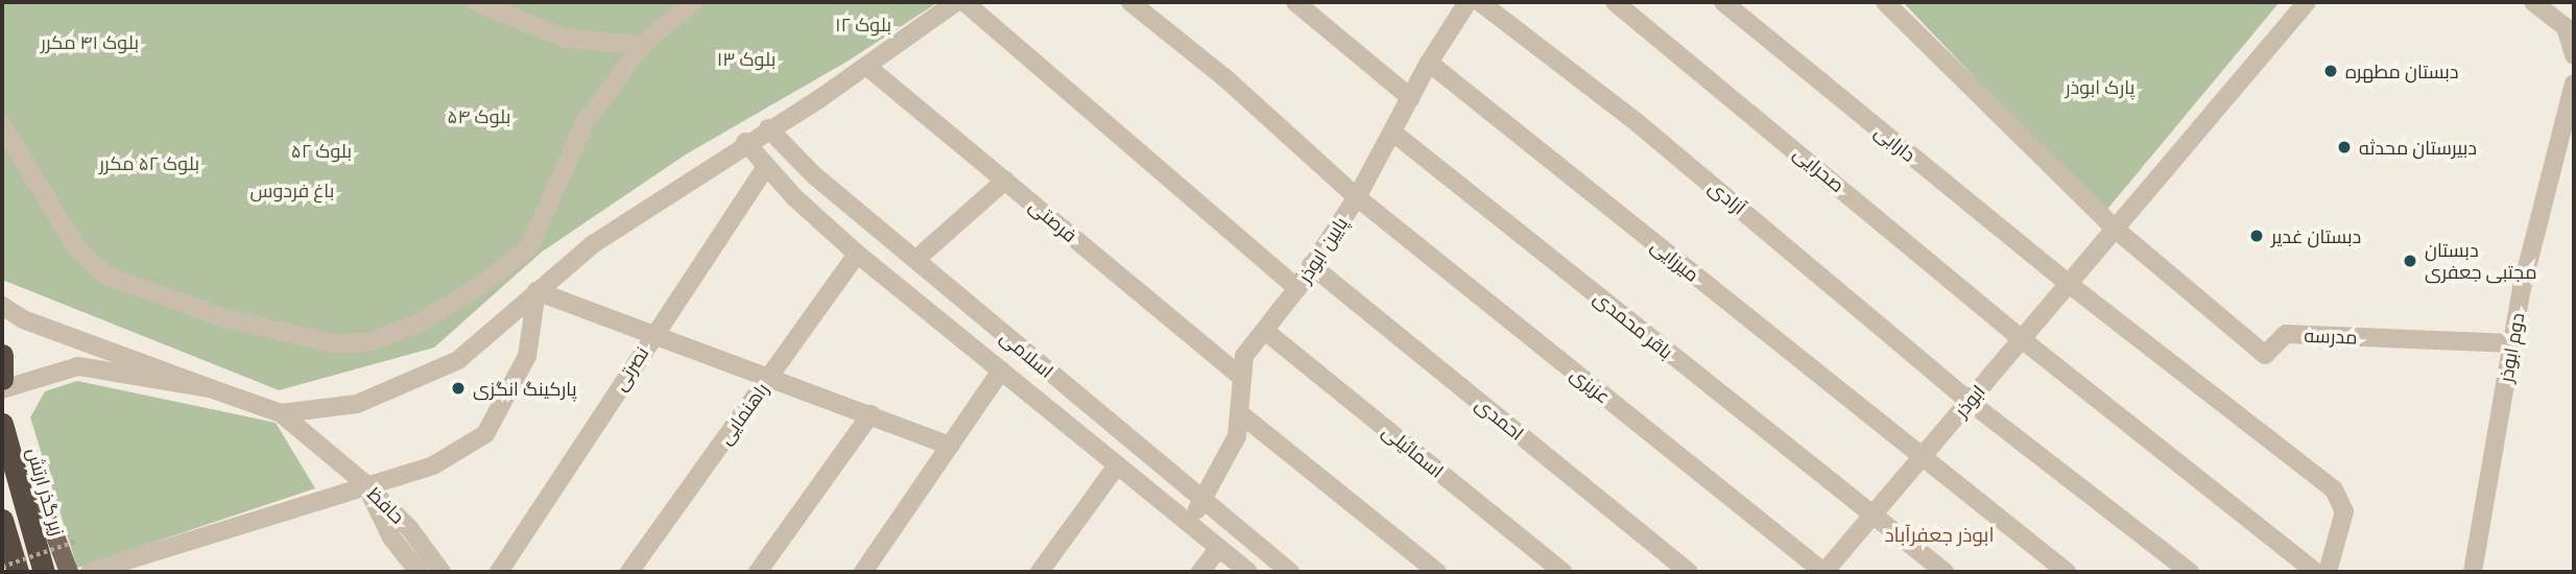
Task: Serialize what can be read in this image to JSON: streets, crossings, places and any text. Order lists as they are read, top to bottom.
{
  "streets": {
    "highway": ["زیر گذر ارتش"],
    "street": [
      "دارابی",
      "صحرایی",
      "آزادی",
      "فرصتی",
      "پایین ابوذر",
      "میرزایی",
      "باقر محمدی",
      "مدرسه",
      "دوم ابوذر",
      "اسلامی",
      "نصرتی",
      "عزیزی",
      "ابوذر",
      "راهنمایی",
      "احمدی",
      "اسمائیلی",
      "حافظ"
    ]
  },
  "crossings": [
    ["دارابی", "ابوذر"],
    ["صحرایی", "ابوذر"],
    ["آزادی", "ابوذر"],
    ["فرصتی", "پایین ابوذر"],
    ["پایین ابوذر", "میرزایی"],
    ["پایین ابوذر", "باقر محمدی"],
    ["پایین ابوذر", "اسلامی"],
    ["پایین ابوذر", "عزیزی"],
    ["پایین ابوذر", "احمدی"],
    ["پایین ابوذر", "اسمائیلی"],
    ["میرزایی", "ابوذر"],
    ["باقر محمدی", "ابوذر"],
    ["مدرسه", "دوم ابوذر"],
    ["مدرسه", "ابوذر"],
    ["اسلامی", "نصرتی"],
    ["اسلامی", "راهنمایی"],
    ["عزیزی", "ابوذر"]
  ],
  "districts": ["ابوذر جعفرآباد"],
  "parks": [
    "بلوک ۱۲",
    "بلوک ۴۱ مکرر",
    "بلوک ۱۳",
    "پارک ابوذر",
    "بلوک ۵۴",
    "بلوک ۵۲",
    "بلوک ۵۲ مکرر",
    "باغ فردوس"
  ],
  "places": [
    "دبستان مطهره",
    "دبیرستان محدثه",
    "دبستان غدیر",
    "دبستان مجتبی جعفری",
    "پارکینگ انگزی"
  ]
}
